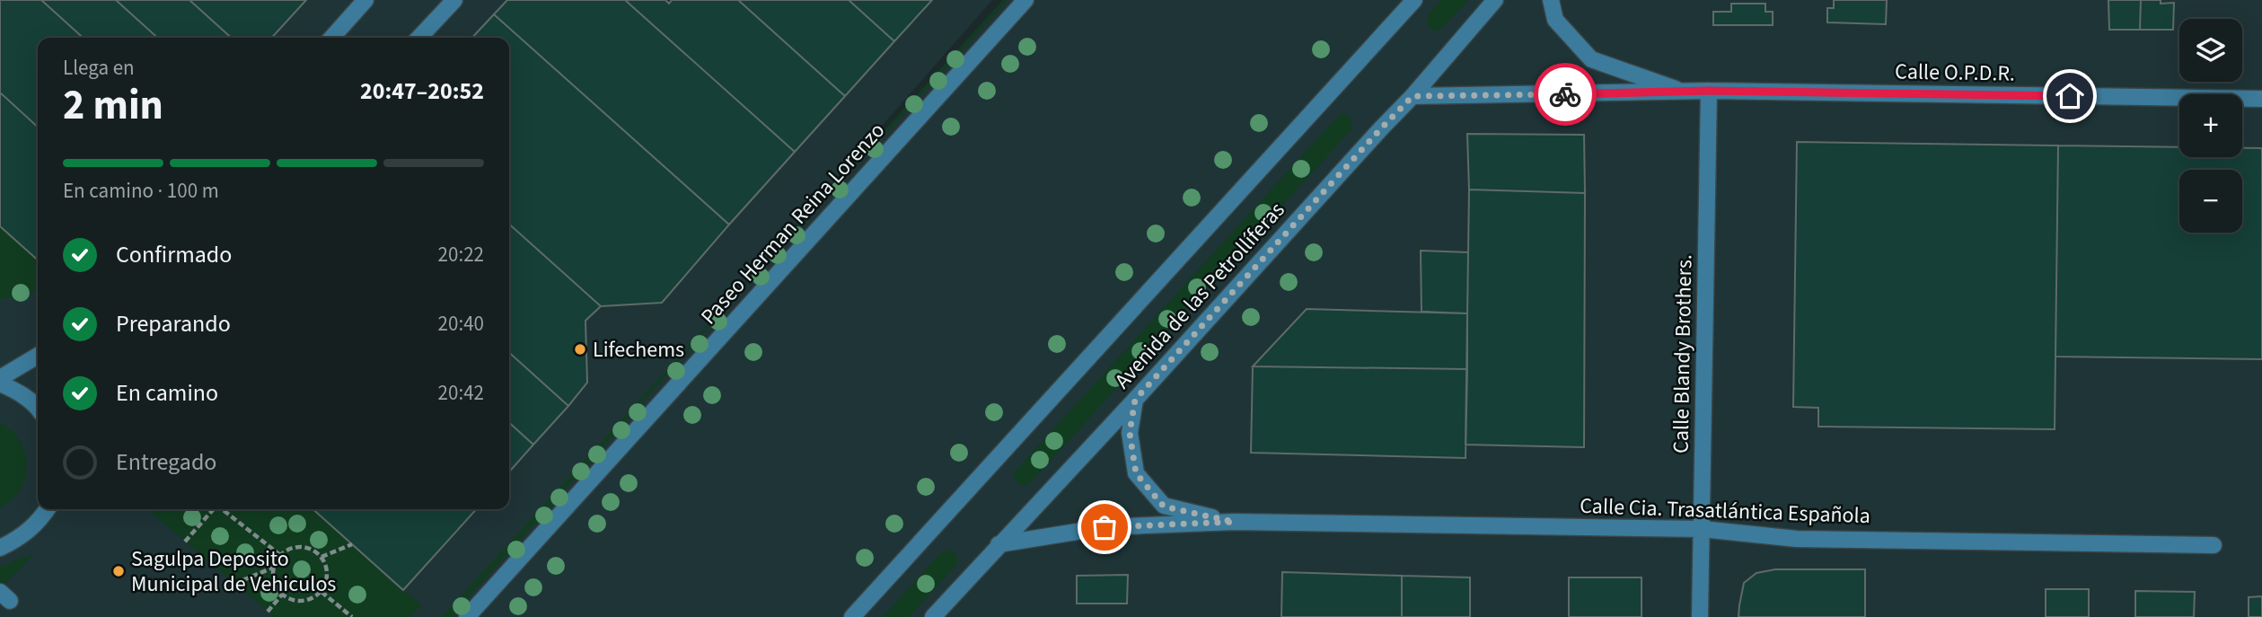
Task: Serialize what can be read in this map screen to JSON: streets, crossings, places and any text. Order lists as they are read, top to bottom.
{
  "streets": {
    "street": [
      "Calle O.P.D.R.",
      "Paseo Herman Reina Lorenzo",
      "Avenida de las Petrollíferas",
      "Calle Blandy Brothers.",
      "Calle Cia. Trasatlántica Española"
    ]
  },
  "crossings": [
    ["Calle O.P.D.R.", "Avenida de las Petrollíferas"],
    ["Calle O.P.D.R.", "Calle Blandy Brothers."],
    ["Avenida de las Petrollíferas", "Calle Cia. Trasatlántica Española"],
    ["Calle Blandy Brothers.", "Calle Cia. Trasatlántica Española"]
  ],
  "places": ["Lifechems", "Sagulpa Deposito Municipal de Vehiculos"],
  "page": {
    "map_buttons": ["+", "−"],
    "heading": ["2 min", "Llega en", "20:47–20:52"],
    "bar": "En camino · 100 m",
    "list": [
      ["Confirmado", "20:22"],
      ["Preparando", "20:40"],
      ["En camino", "20:42"],
      "Entregado"
    ]
  }
}
